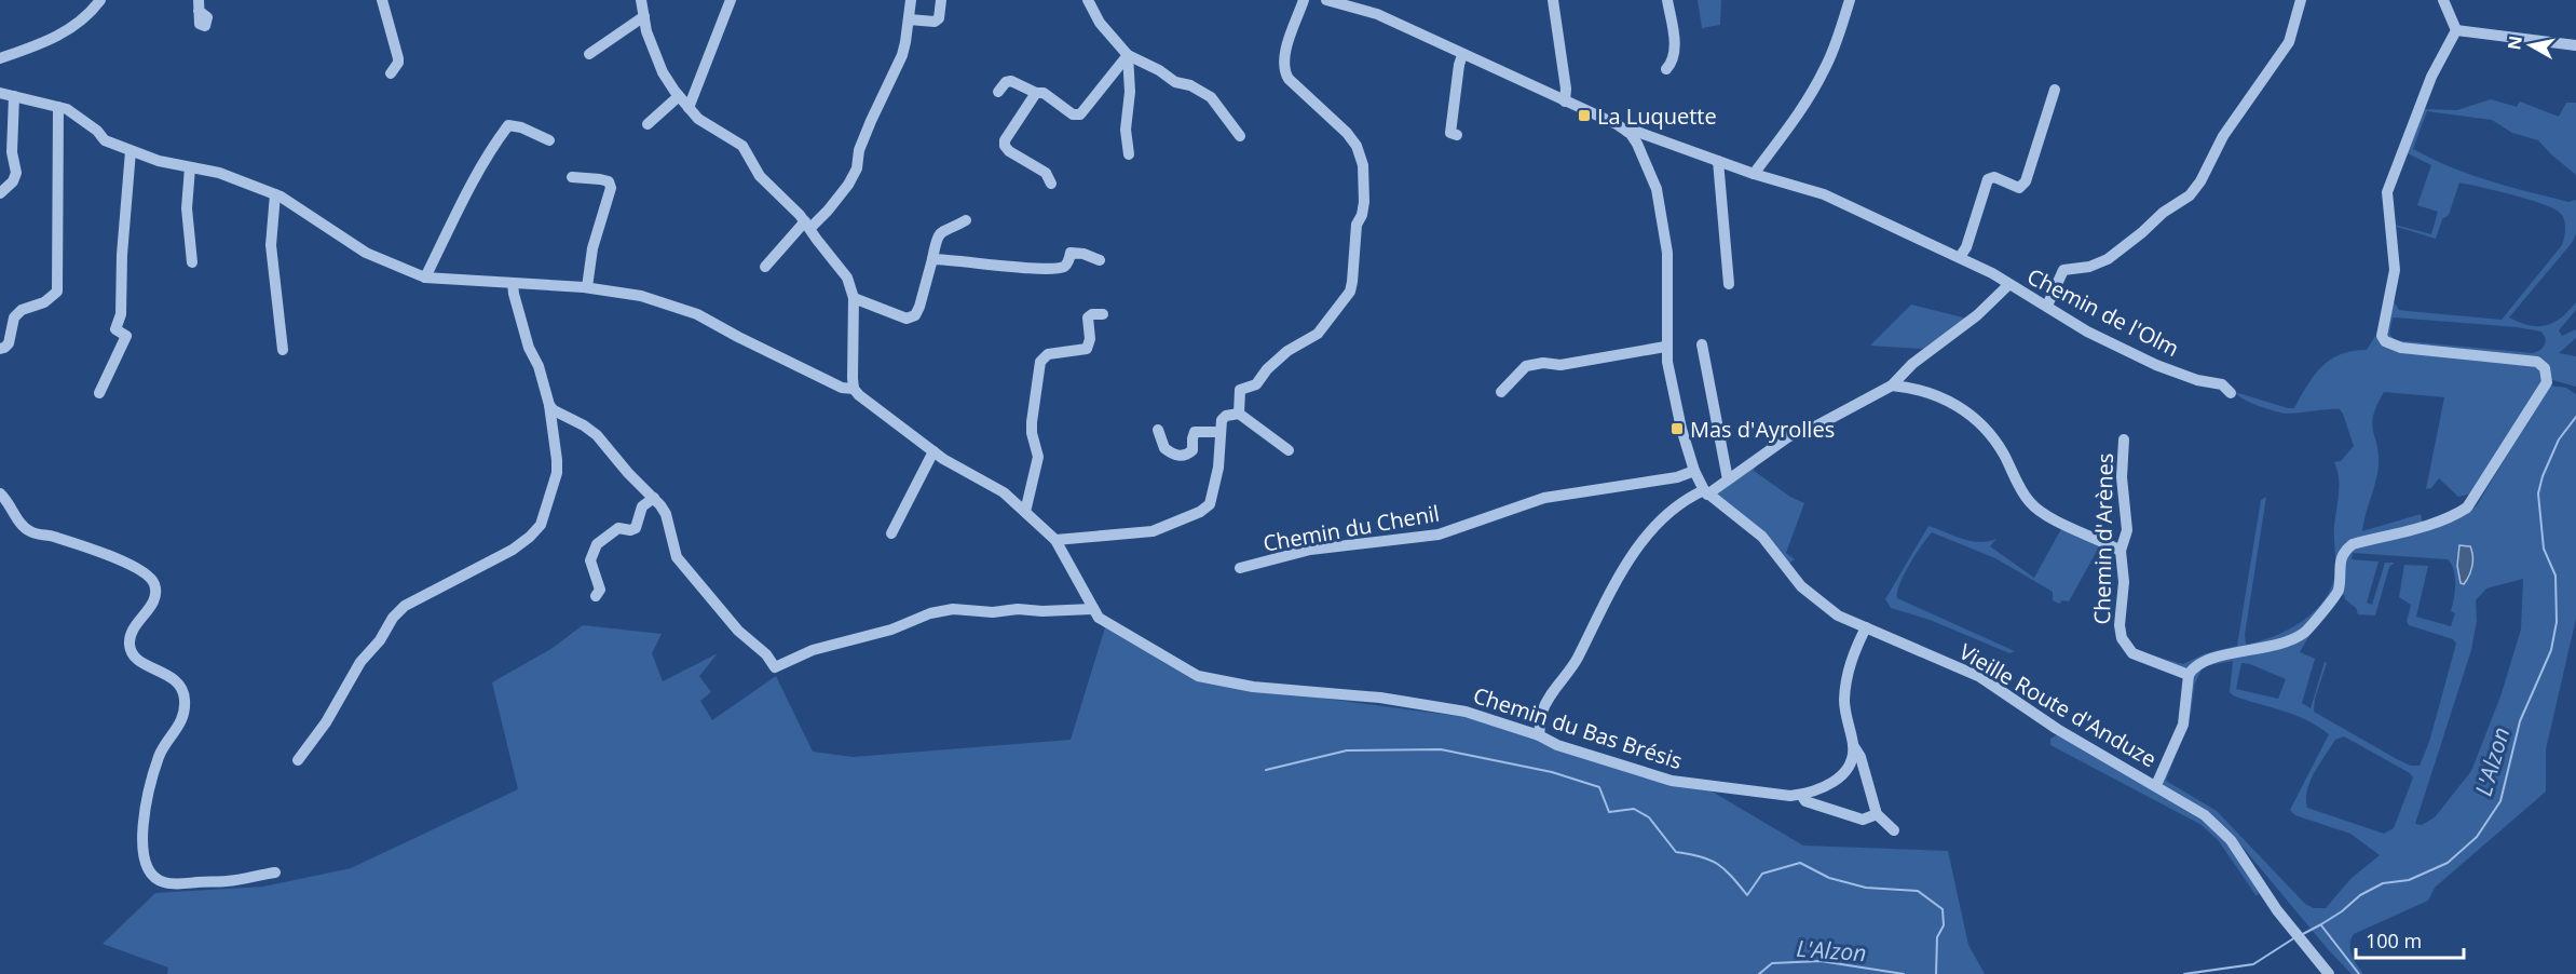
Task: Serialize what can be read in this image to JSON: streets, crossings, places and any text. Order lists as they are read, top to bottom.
{
  "streets": {
    "street": [
      "Chemin de l'Olm",
      "Chemin du Chenil",
      "Chemin d'Arènes",
      "Vieille Route d'Anduze",
      "Chemin du Bas Brésis"
    ]
  },
  "crossings": [
    ["Chemin de l'Olm", "Vieille Route d'Anduze"],
    ["Chemin du Chenil", "Vieille Route d'Anduze"]
  ],
  "water": ["L'Alzon"],
  "places": {
    "transit": ["La Luquette", "Mas d'Ayrolles"]
  },
  "scale_bar": "100 m",
  "north": "left"
}
